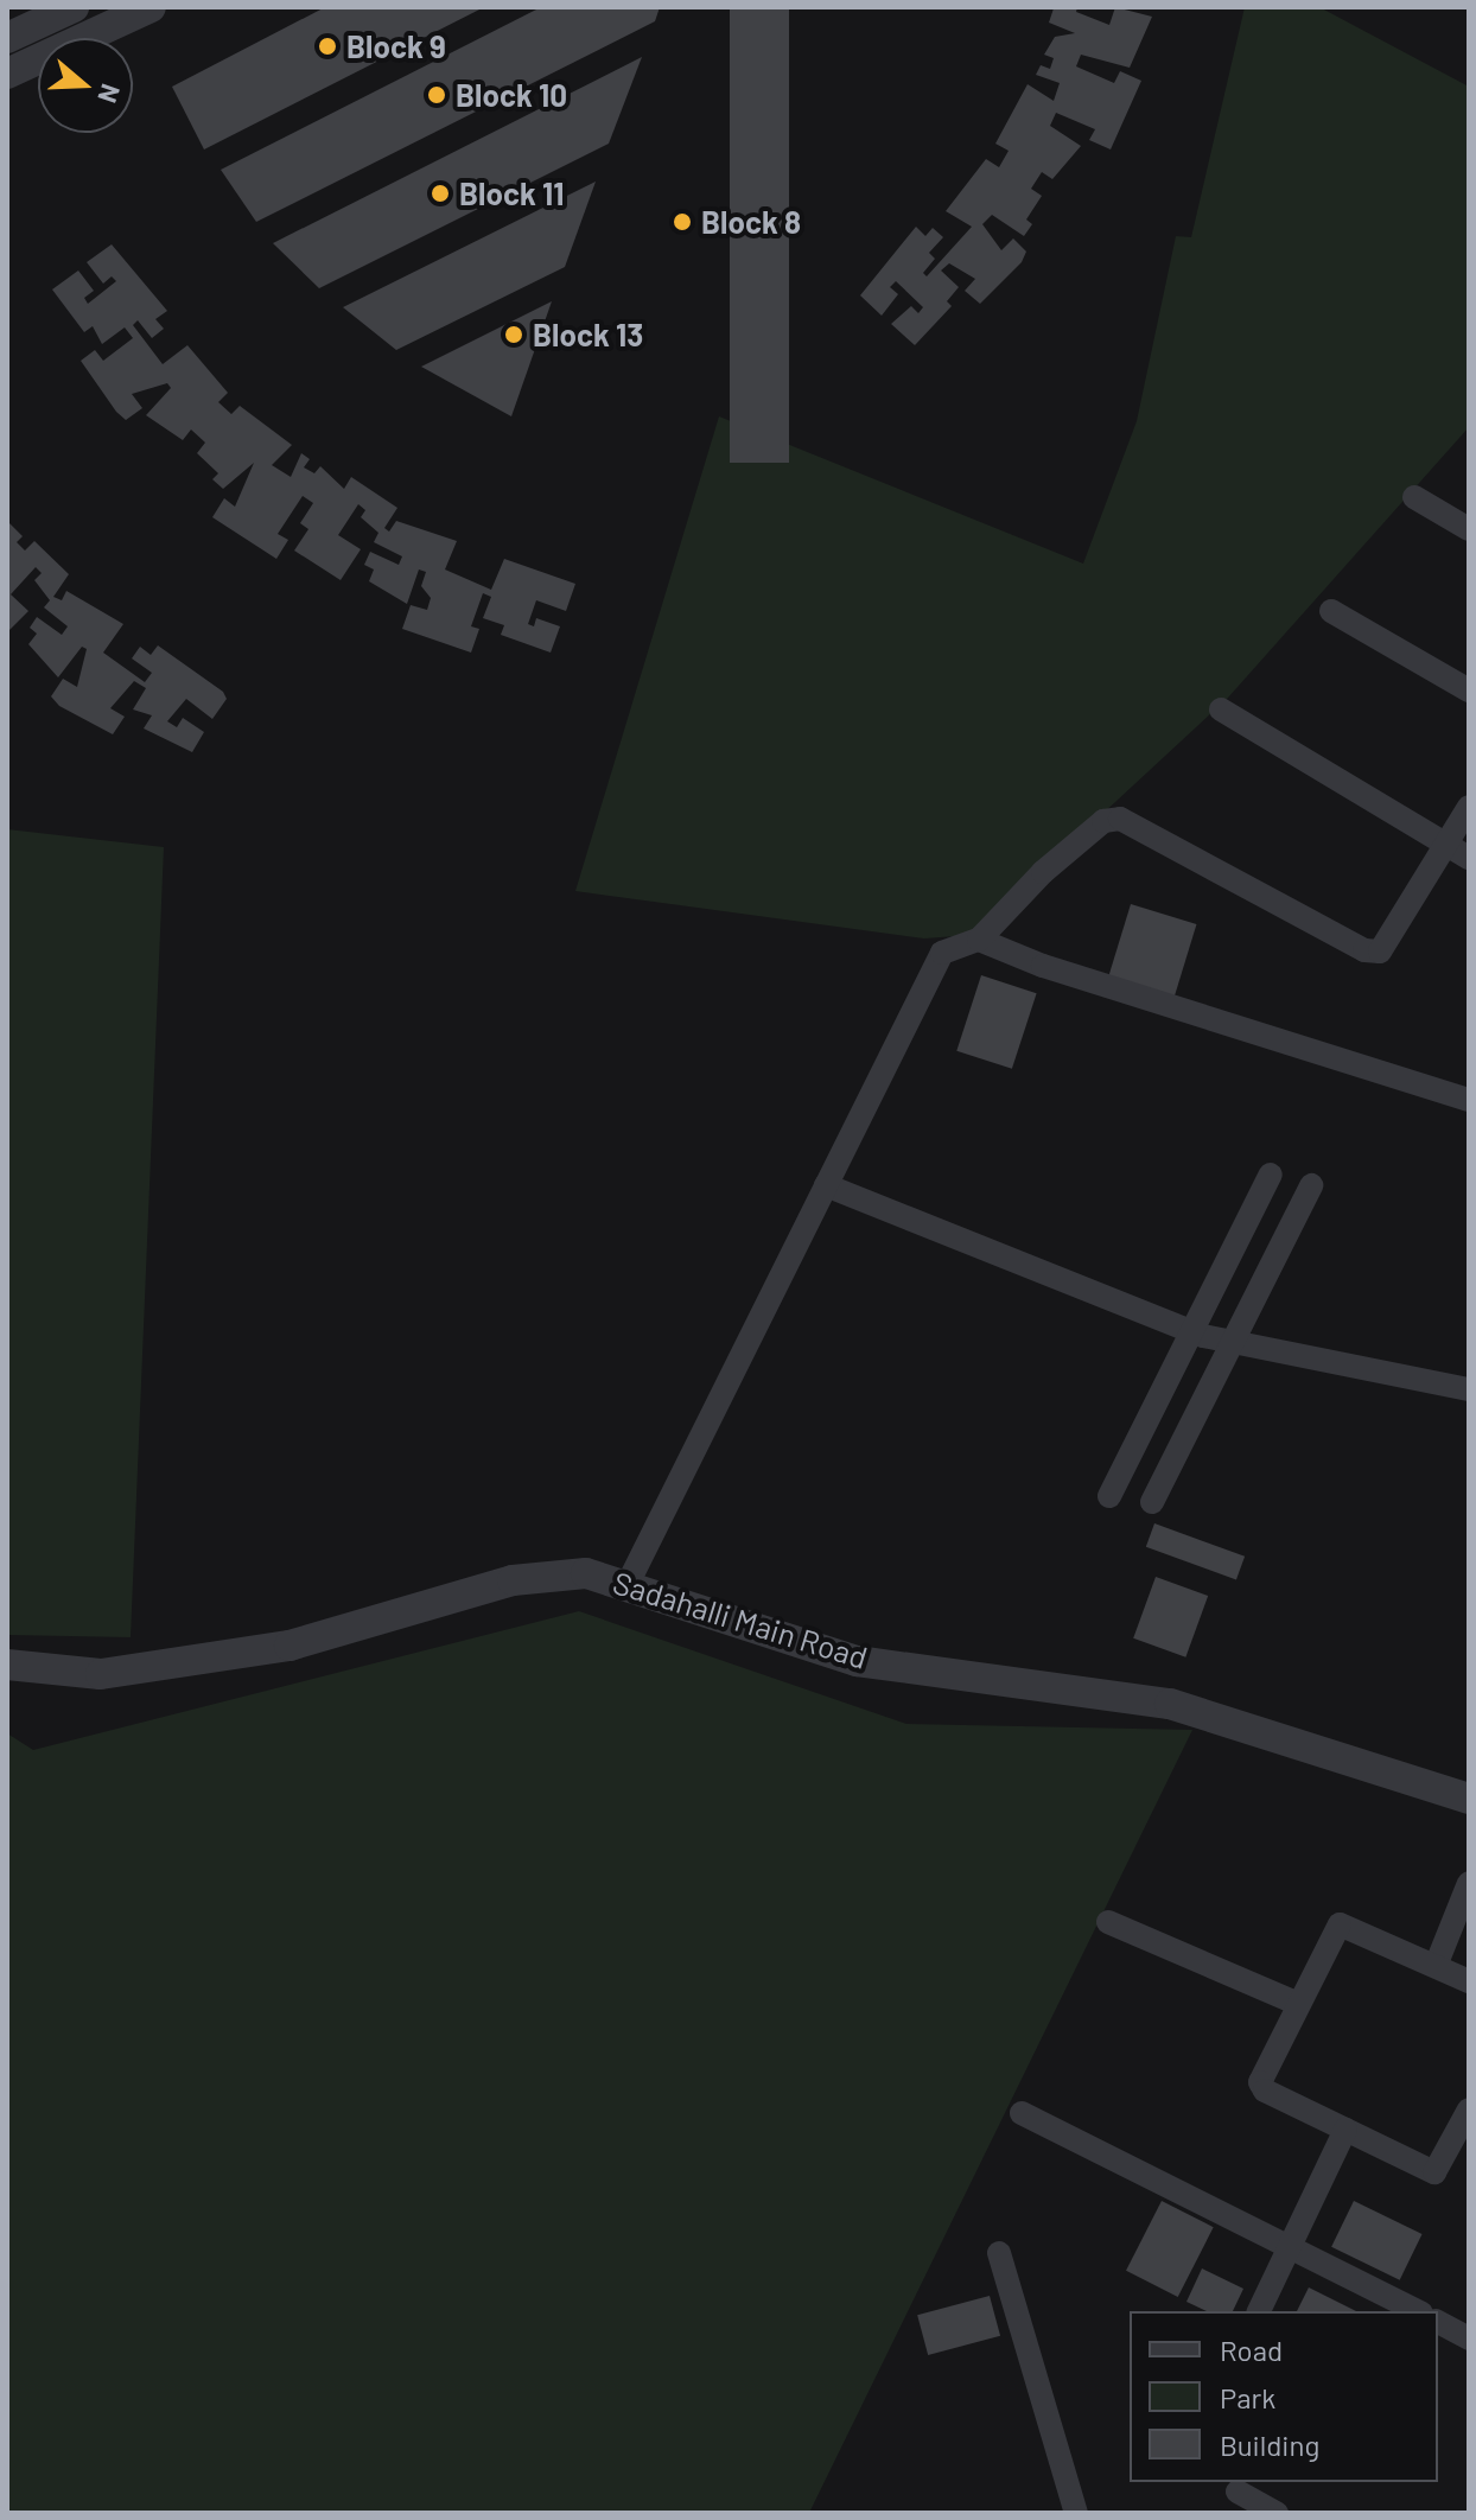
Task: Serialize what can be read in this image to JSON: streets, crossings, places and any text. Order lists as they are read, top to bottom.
{
  "streets": {
    "street": ["Sadahalli Main Road"]
  },
  "places": [
    "Block 9",
    "Block 10",
    "Block 11",
    "Block 8",
    "Block 13"
  ],
  "legend": ["Road", "Park", "Building"],
  "north": "right"
}
